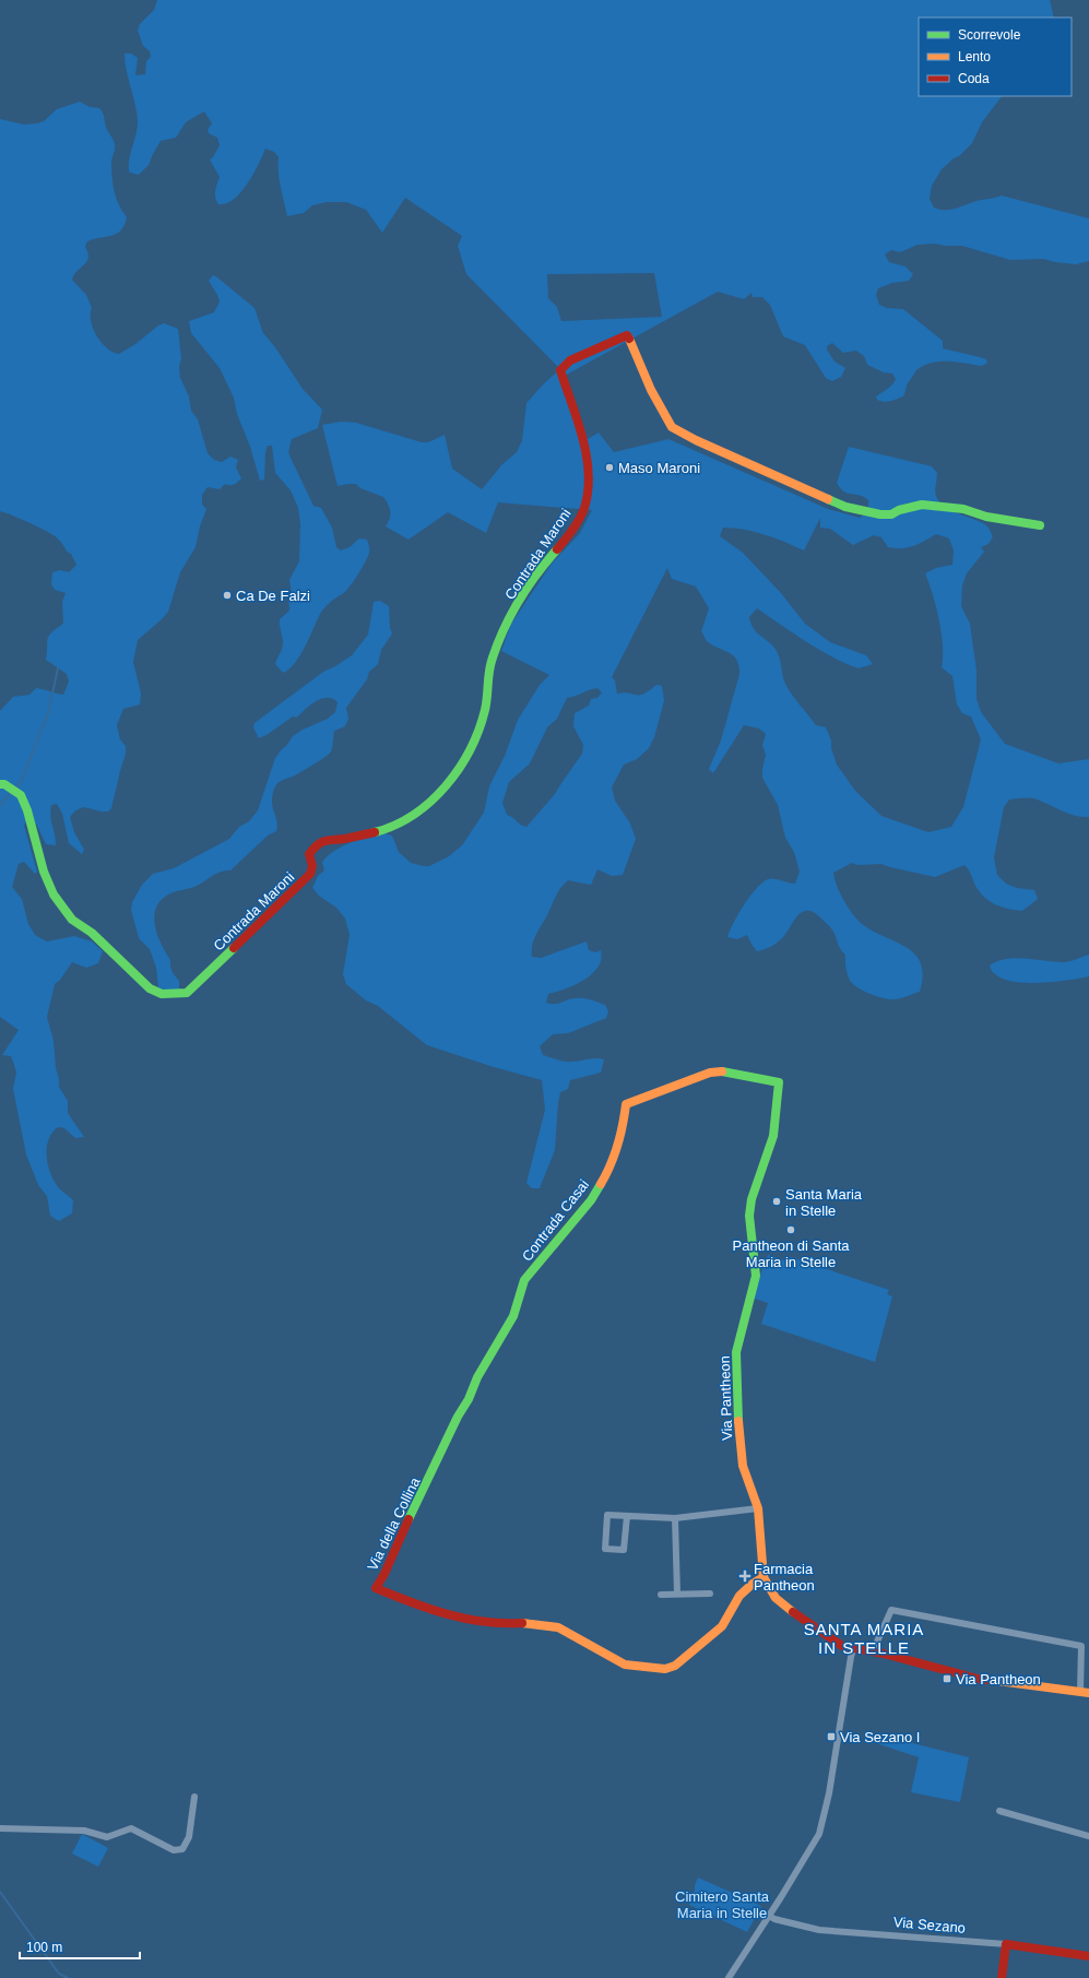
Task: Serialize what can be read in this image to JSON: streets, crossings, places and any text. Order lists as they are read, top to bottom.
{
  "streets": {
    "street": [
      "Contrada Maroni",
      "Contrada Casai",
      "Via Pantheon",
      "Via della Collina",
      "Via Sezano"
    ]
  },
  "crossings": [
    ["Contrada Casai", "Via Pantheon"],
    ["Contrada Casai", "Via della Collina"],
    ["Via Pantheon", "Via della Collina"]
  ],
  "districts": ["SANTA MARIA IN STELLE"],
  "parks": ["Cimitero Santa Maria in Stelle"],
  "places": {
    "other": [
      "Maso Maroni",
      "Ca De Falzi",
      "Santa Maria in Stelle",
      "Pantheon di Santa Maria in Stelle"
    ],
    "health": ["Farmacia Pantheon"],
    "transit": ["Via Pantheon", "Via Sezano I"]
  },
  "legend": ["Scorrevole", "Lento", "Coda"],
  "scale_bar": "100 m"
}
